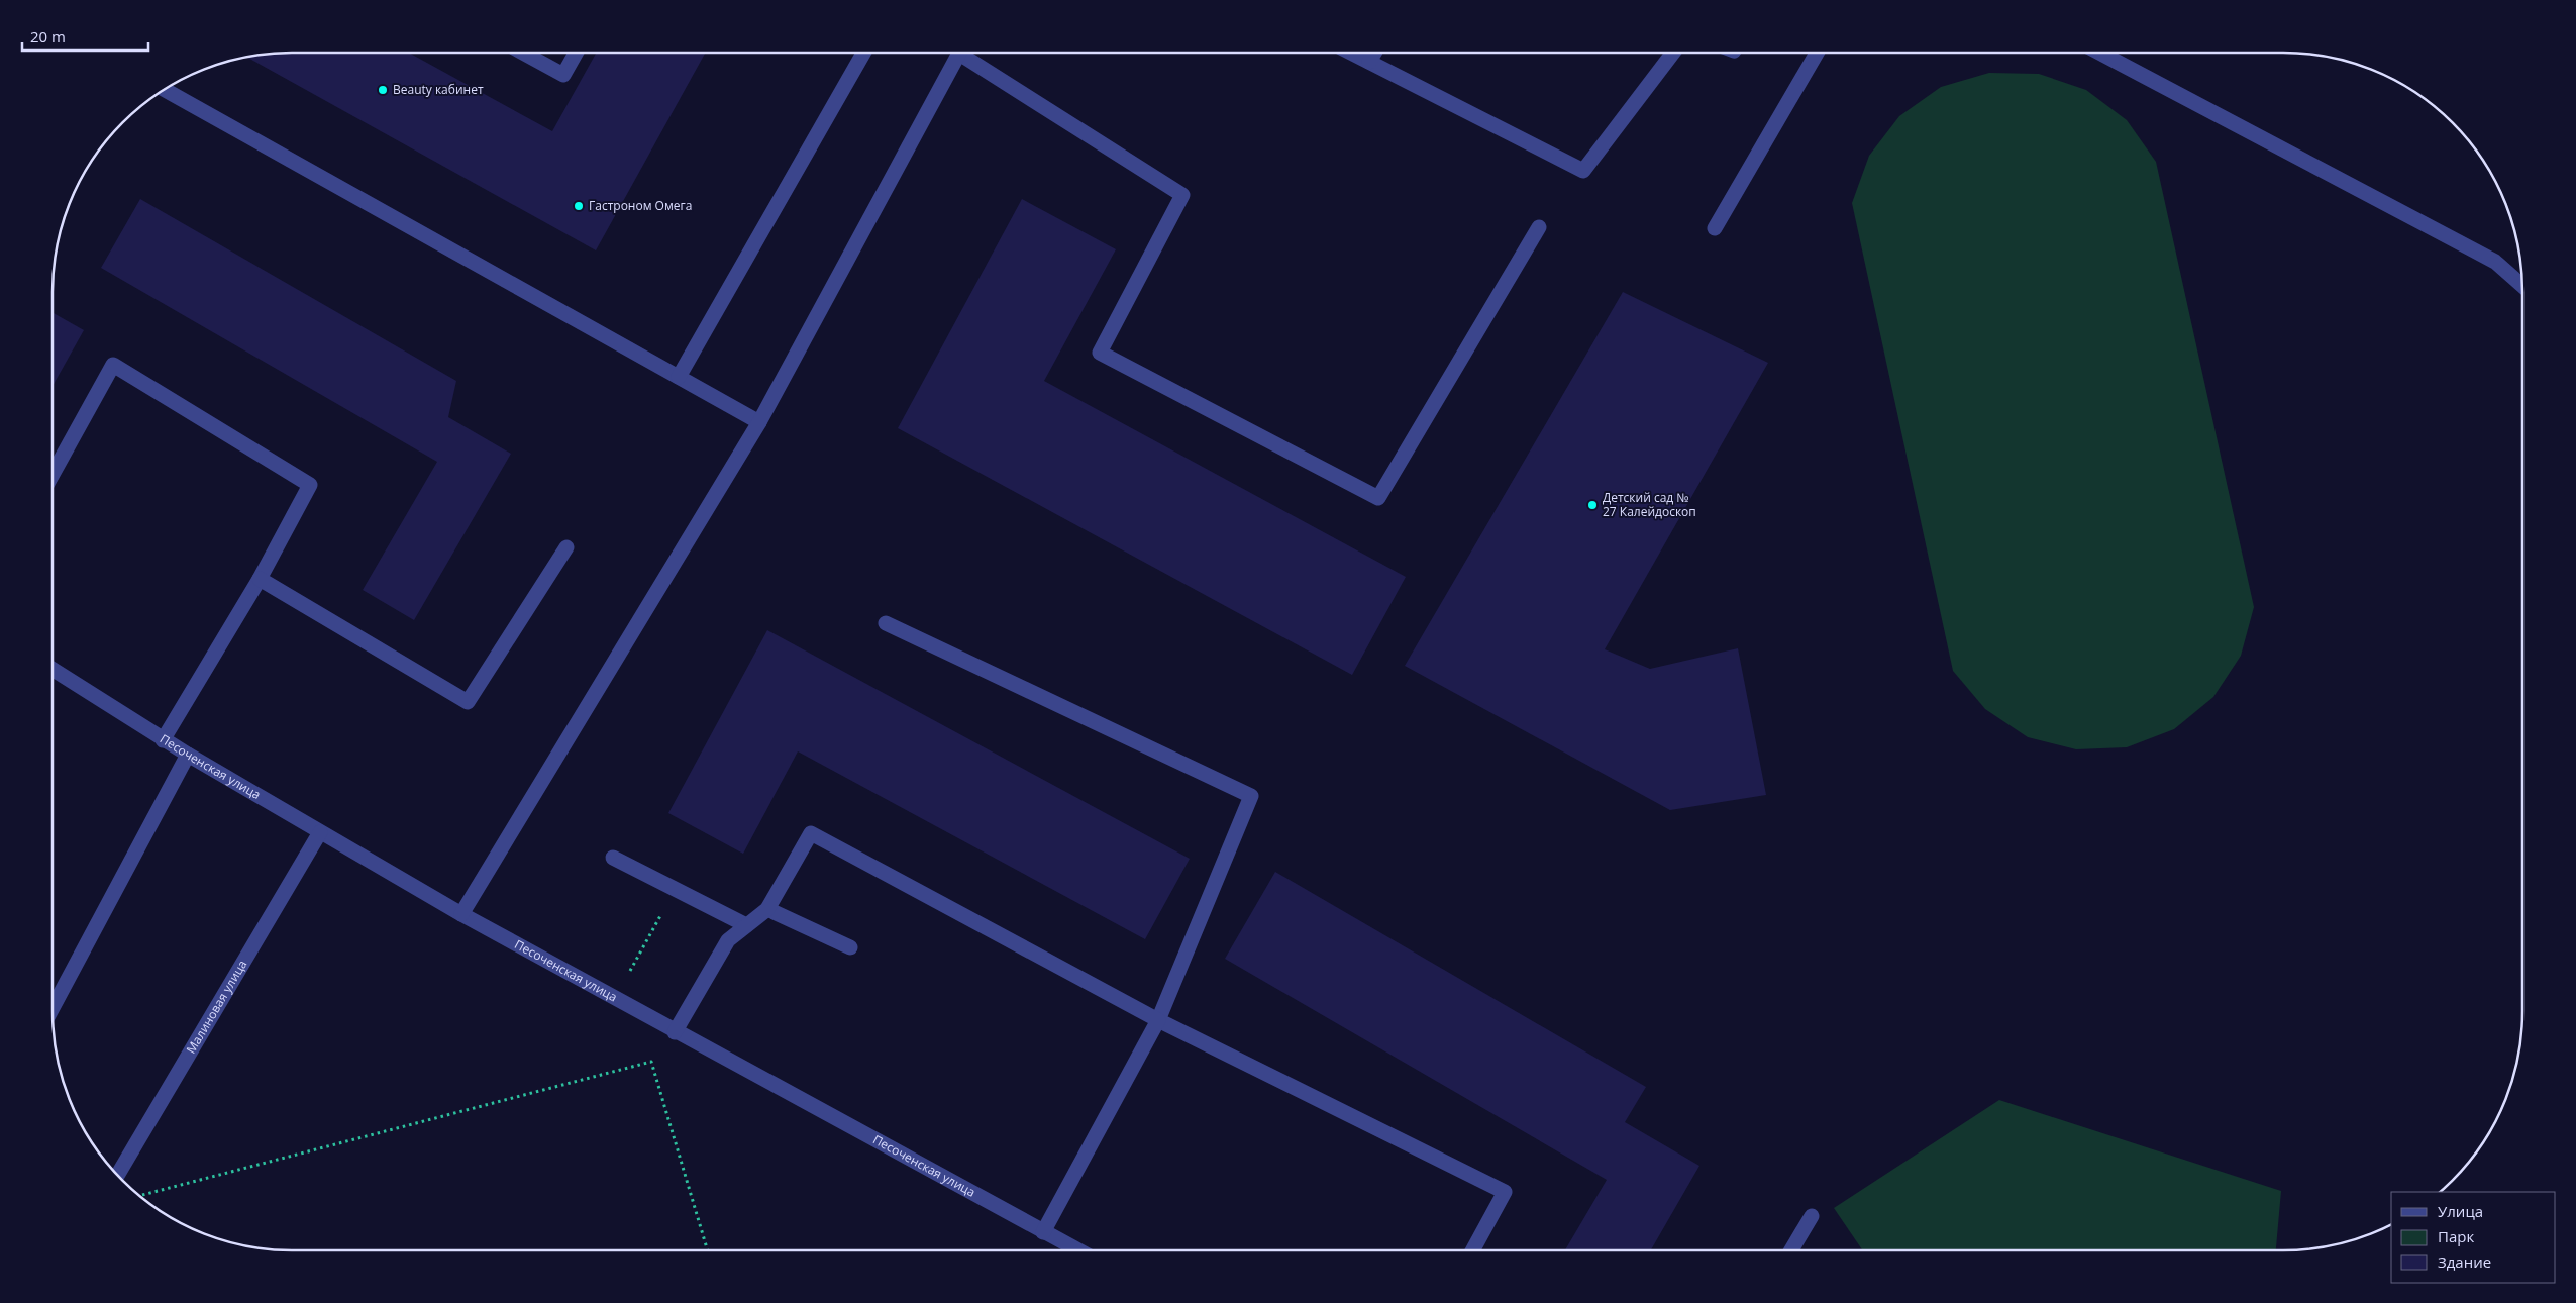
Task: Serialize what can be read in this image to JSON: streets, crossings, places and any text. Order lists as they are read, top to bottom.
{
  "streets": {
    "street": ["Песоченская улица", "Малиновая улица"]
  },
  "crossings": [
    ["Песоченская улица", "Малиновая улица"]
  ],
  "places": ["Beauty кабинет", "Гастроном Омега", "Детский сад № 27 Калейдоскоп"],
  "legend": ["Улица", "Парк", "Здание"],
  "scale_bar": "20 m"
}
